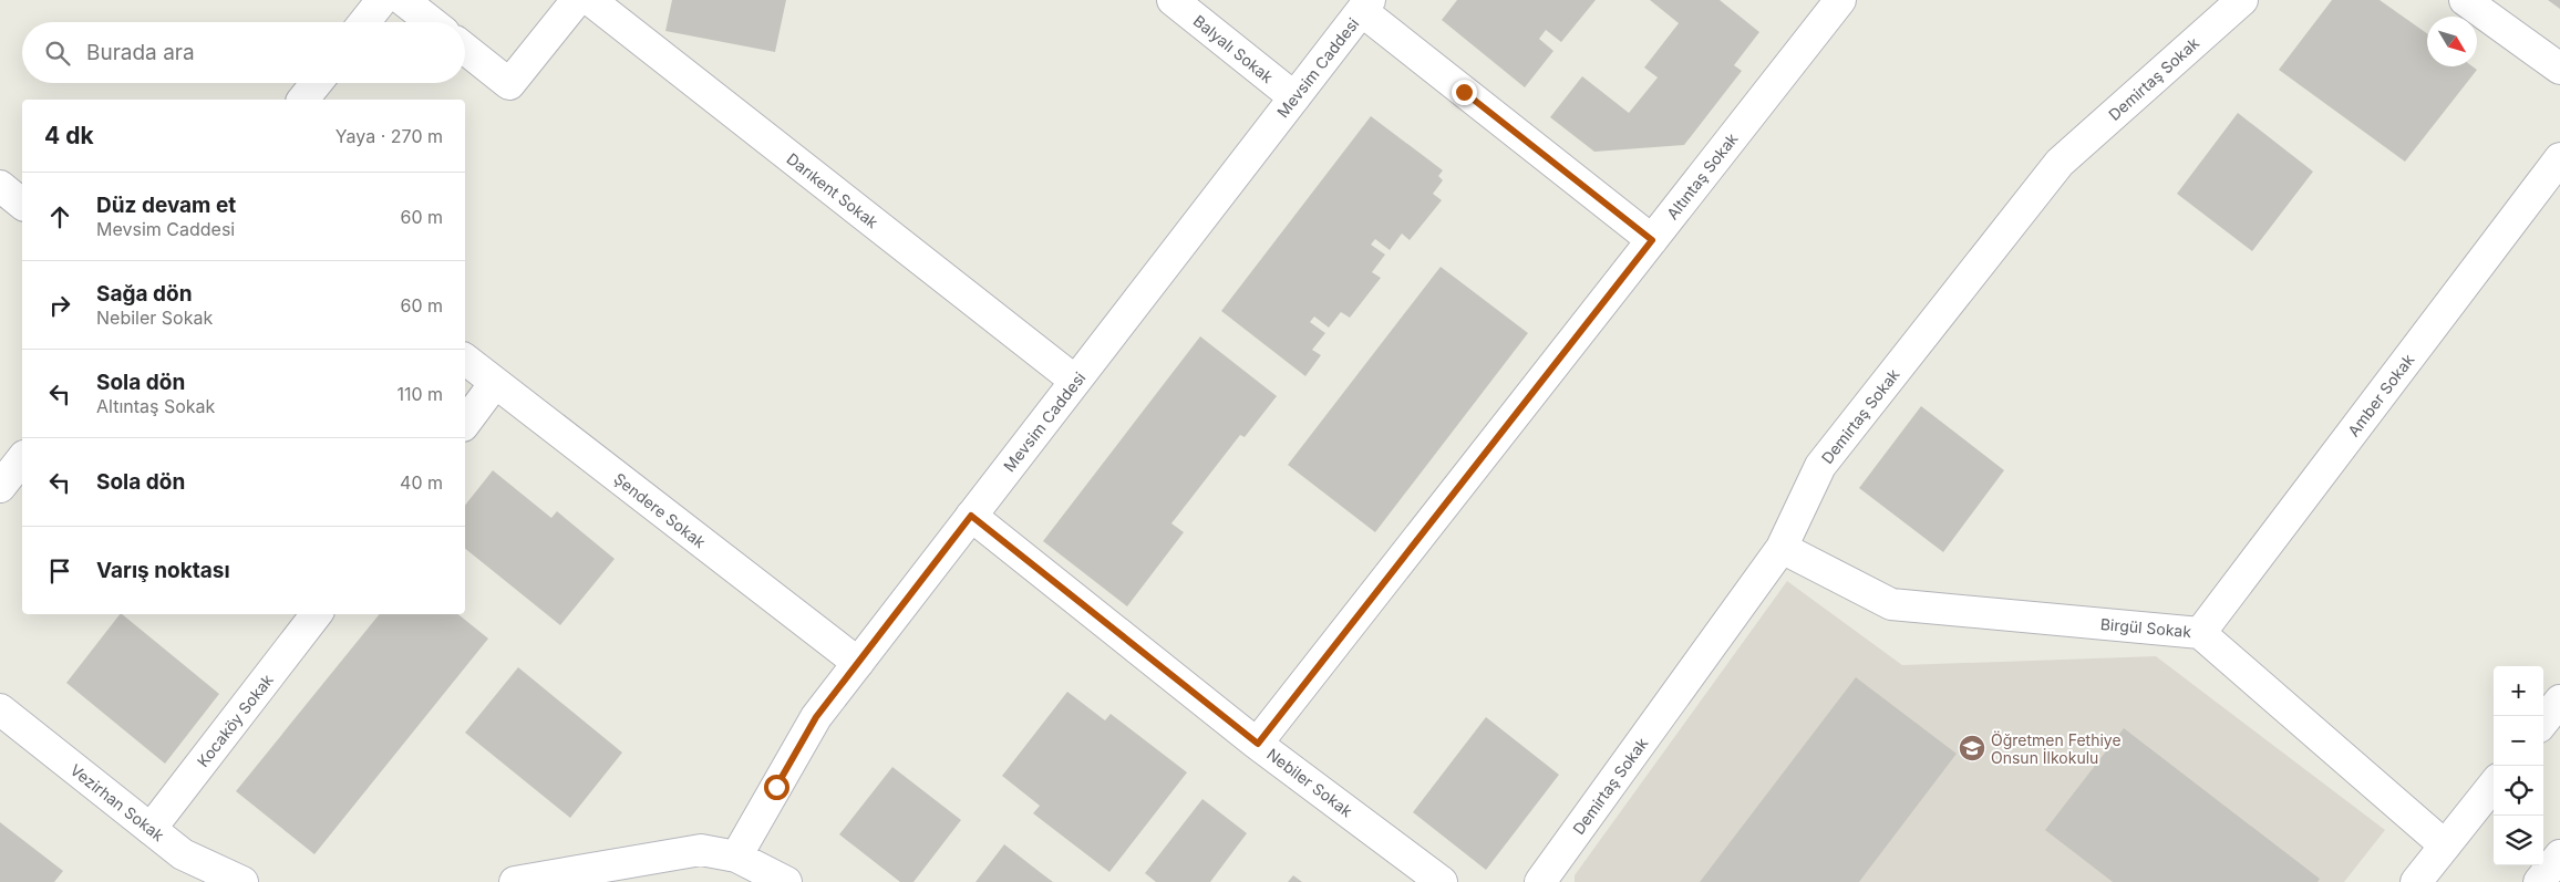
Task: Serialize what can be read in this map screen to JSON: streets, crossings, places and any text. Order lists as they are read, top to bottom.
{
  "streets": {
    "street": [
      "Balyalı Sokak",
      "Mevsim Caddesi",
      "Demirtaş Sokak",
      "Altıntaş Sokak",
      "Darıkent Sokak",
      "Amber Sokak",
      "Şendere Sokak",
      "Birgül Sokak",
      "Kocaköy Sokak",
      "Nebiler Sokak",
      "Vezirhan Sokak"
    ]
  },
  "crossings": [
    ["Balyalı Sokak", "Mevsim Caddesi"],
    ["Mevsim Caddesi", "Darıkent Sokak"],
    ["Mevsim Caddesi", "Şendere Sokak"],
    ["Mevsim Caddesi", "Nebiler Sokak"],
    ["Demirtaş Sokak", "Birgül Sokak"],
    ["Altıntaş Sokak", "Nebiler Sokak"],
    ["Amber Sokak", "Birgül Sokak"],
    ["Kocaköy Sokak", "Vezirhan Sokak"]
  ],
  "places": {
    "school or university": ["Öğretmen Fethiye Onsun İlkokulu"]
  },
  "north": "bottom right",
  "page": {
    "search": "Burada ara",
    "heading": ["4 dk", "Yaya · 270 m"],
    "list": [
      ["Düz devam et", "Mevsim Caddesi", "60 m"],
      ["Sağa dön", "Nebiler Sokak", "60 m"],
      ["Sola dön", "Altıntaş Sokak", "110 m"],
      ["Sola dön", "40 m"],
      "Varış noktası"
    ],
    "map_buttons": ["+", "−"]
  }
}
